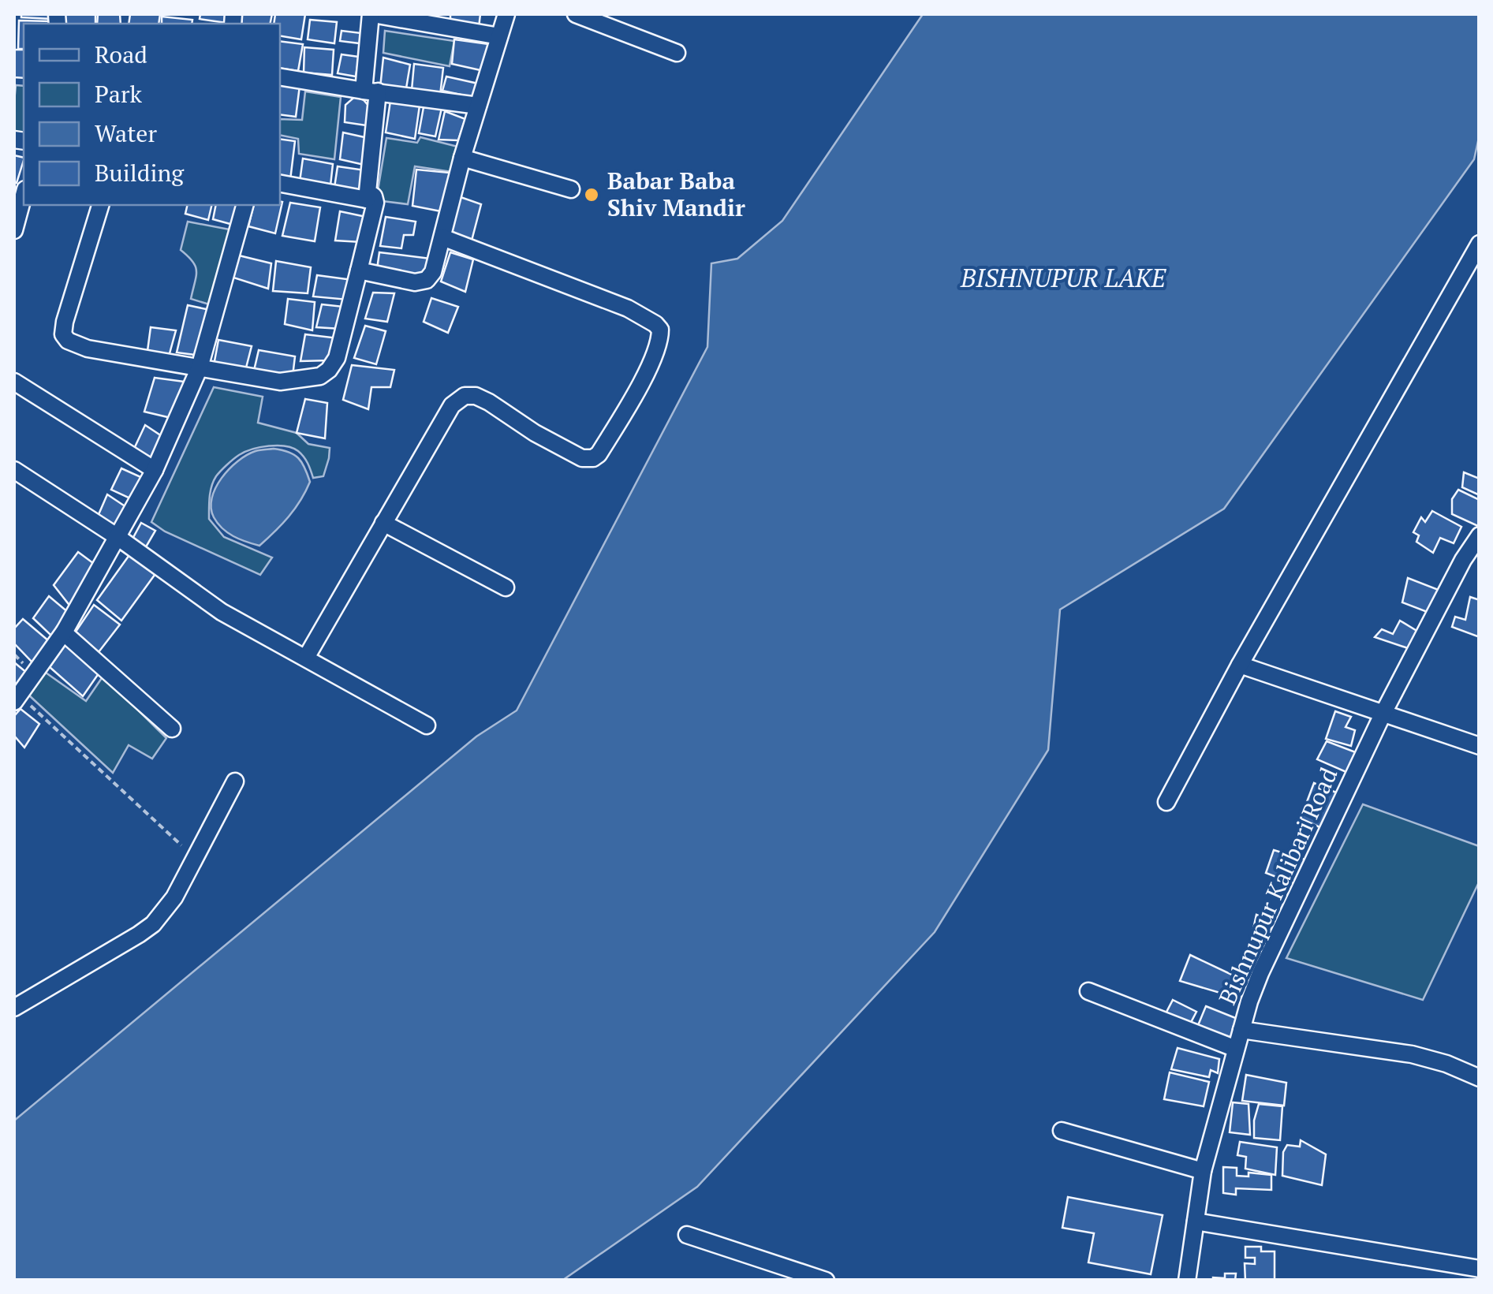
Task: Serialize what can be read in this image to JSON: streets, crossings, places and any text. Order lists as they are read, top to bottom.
{
  "streets": {
    "street": ["Bishnupur Kalibari Road"]
  },
  "water": ["BISHNUPUR LAKE"],
  "places": ["Babar Baba Shiv Mandir"],
  "legend": [
    "Road",
    "Park",
    "Water",
    "Building"
  ]
}
